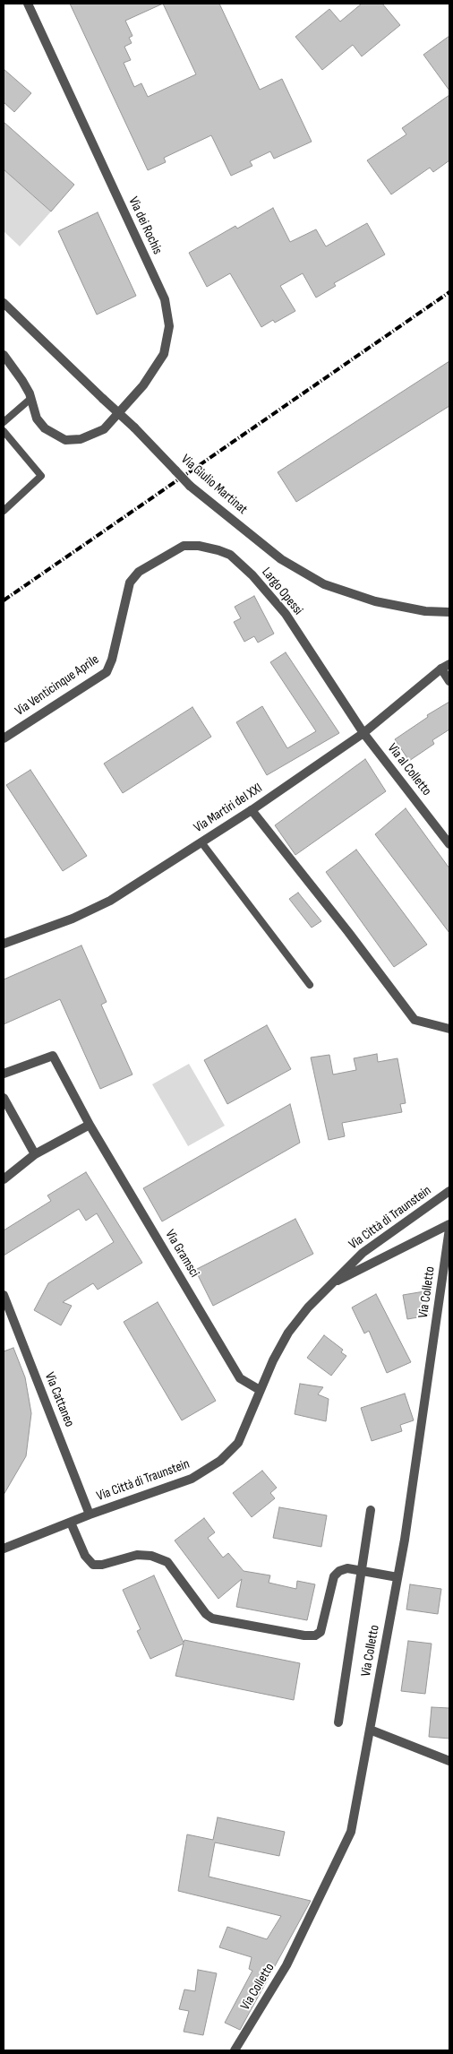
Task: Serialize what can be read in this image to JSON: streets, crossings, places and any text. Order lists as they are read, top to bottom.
{
  "streets": {
    "street": [
      "Via dei Rochis",
      "Via Giulio Martinat",
      "Largo Opessi",
      "Via Venticinque Aprile",
      "Via al Colletto",
      "Via Martiri del XXI",
      "Via Città di Traunstein",
      "Via Gramsci",
      "Via Colletto",
      "Via Cattaneo"
    ]
  },
  "crossings": [
    ["Largo Opessi", "Via Venticinque Aprile"],
    ["Largo Opessi", "Via al Colletto"],
    ["Largo Opessi", "Via Martiri del XXI"],
    ["Via al Colletto", "Via Martiri del XXI"],
    ["Via Città di Traunstein", "Via Gramsci"],
    ["Via Città di Traunstein", "Via Cattaneo"]
  ]
}
